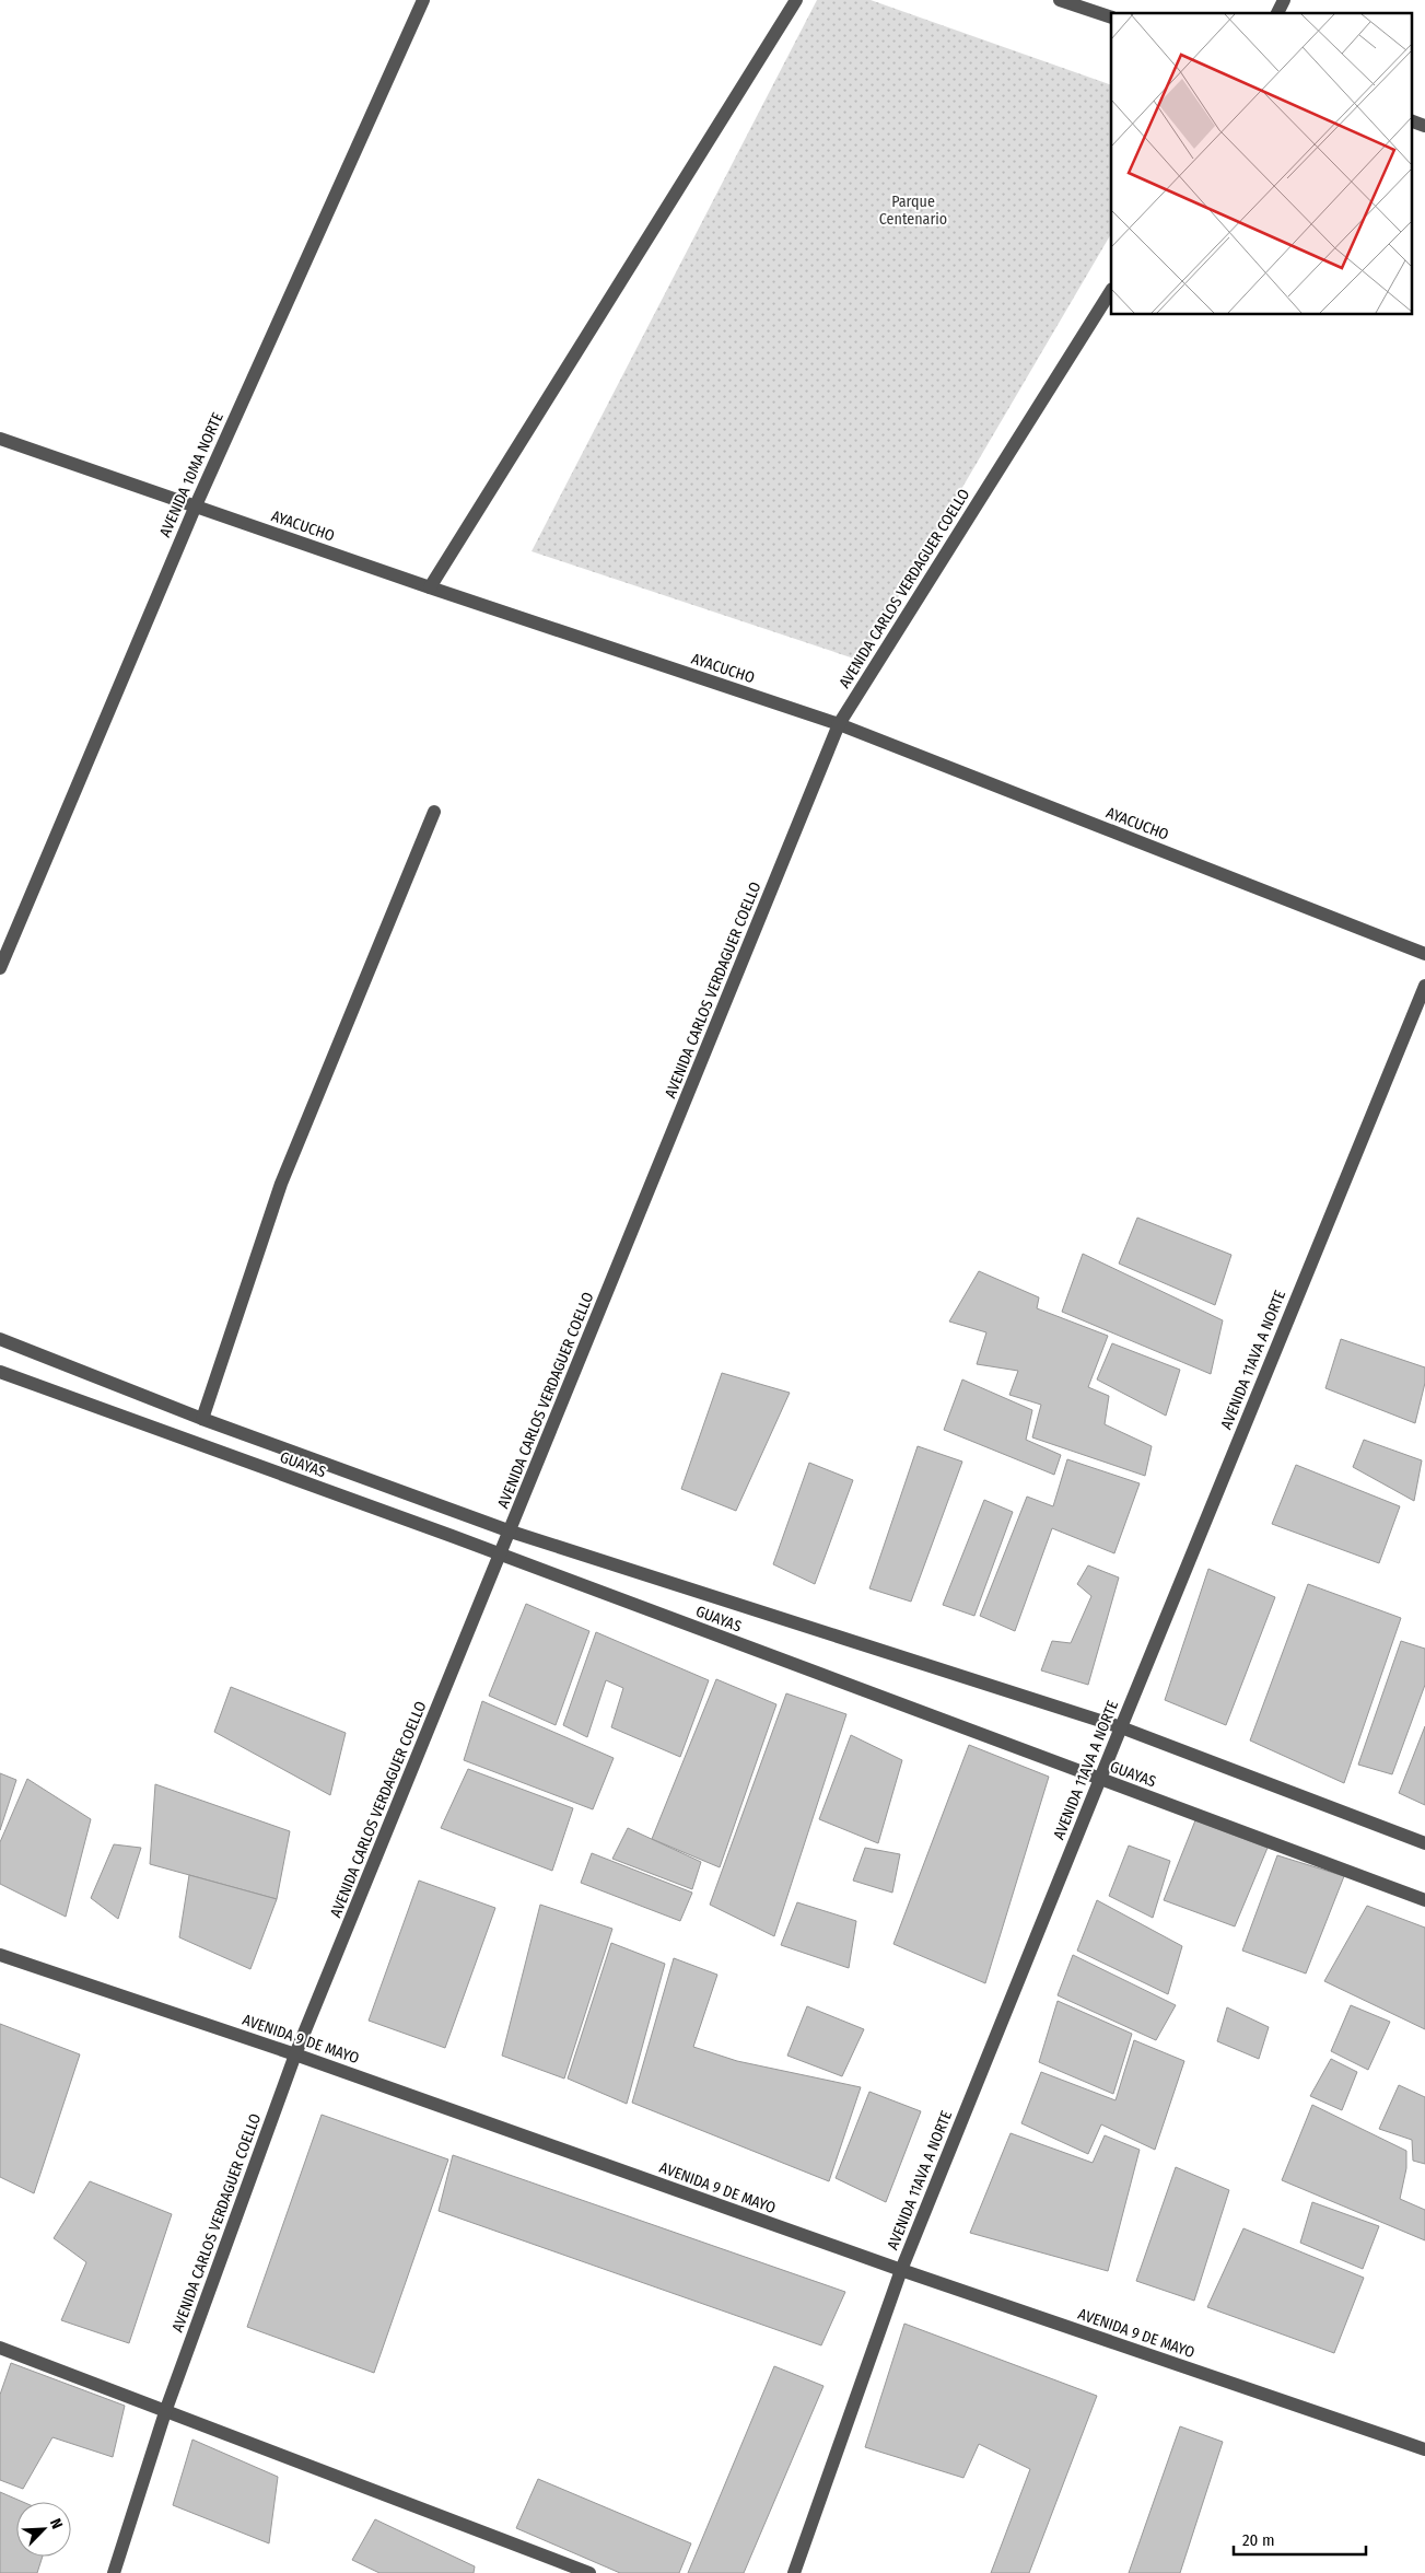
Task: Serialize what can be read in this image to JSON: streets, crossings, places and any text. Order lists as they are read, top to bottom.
{
  "streets": {
    "street": [
      "AVENIDA 10MA NORTE",
      "AYACUCHO",
      "AVENIDA CARLOS VERDAGUER COELLO",
      "AVENIDA 11AVA A NORTE",
      "GUAYAS",
      "AVENIDA 9 DE MAYO"
    ]
  },
  "crossings": [
    ["AVENIDA 10MA NORTE", "AYACUCHO"],
    ["AYACUCHO", "AVENIDA CARLOS VERDAGUER COELLO"],
    ["AVENIDA CARLOS VERDAGUER COELLO", "GUAYAS"],
    ["AVENIDA CARLOS VERDAGUER COELLO", "AVENIDA 9 DE MAYO"],
    ["AVENIDA 11AVA A NORTE", "GUAYAS"],
    ["AVENIDA 11AVA A NORTE", "AVENIDA 9 DE MAYO"]
  ],
  "parks": ["Parque Centenario"],
  "scale_bar": "20 m",
  "north": "top right"
}
